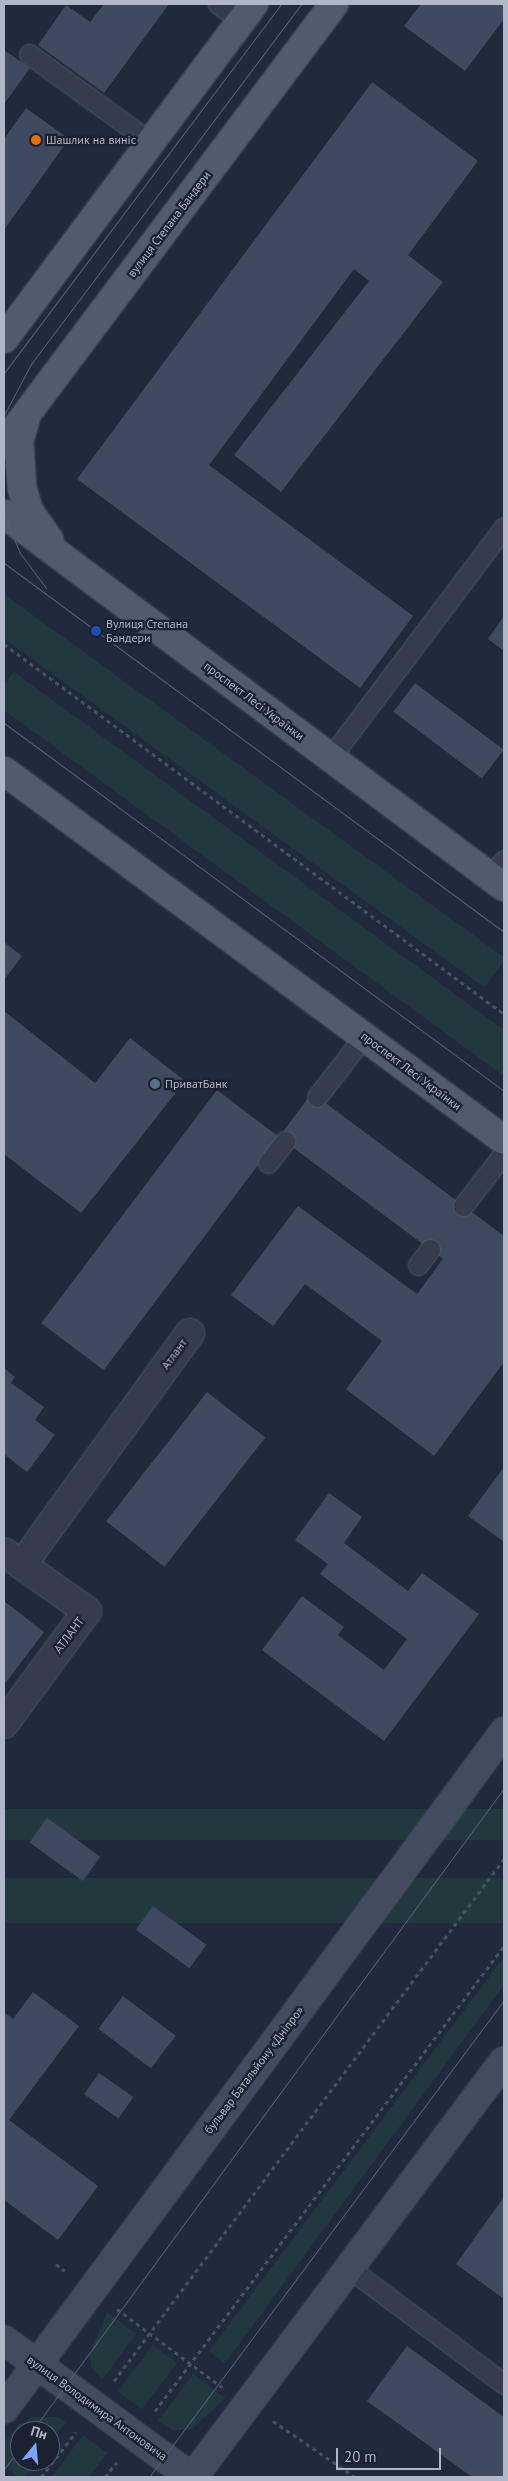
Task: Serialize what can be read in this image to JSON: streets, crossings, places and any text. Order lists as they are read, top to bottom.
{
  "streets": {
    "main road": ["вулиця Степана Бандери", "проспект Лесі Українки"],
    "street": [
      "Атлант",
      "АТЛАНТ",
      "бульвар Батальйону «Дніпро»",
      "вулиця Володимира Антоновича"
    ]
  },
  "crossings": [
    ["Атлант", "АТЛАНТ"],
    ["бульвар Батальйону «Дніпро»", "вулиця Володимира Антоновича"]
  ],
  "places": ["Шашлик на виніс", "Вулиця Степана Бандери", "ПриватБанк"],
  "scale_bar": "20 m",
  "north": "top"
}
